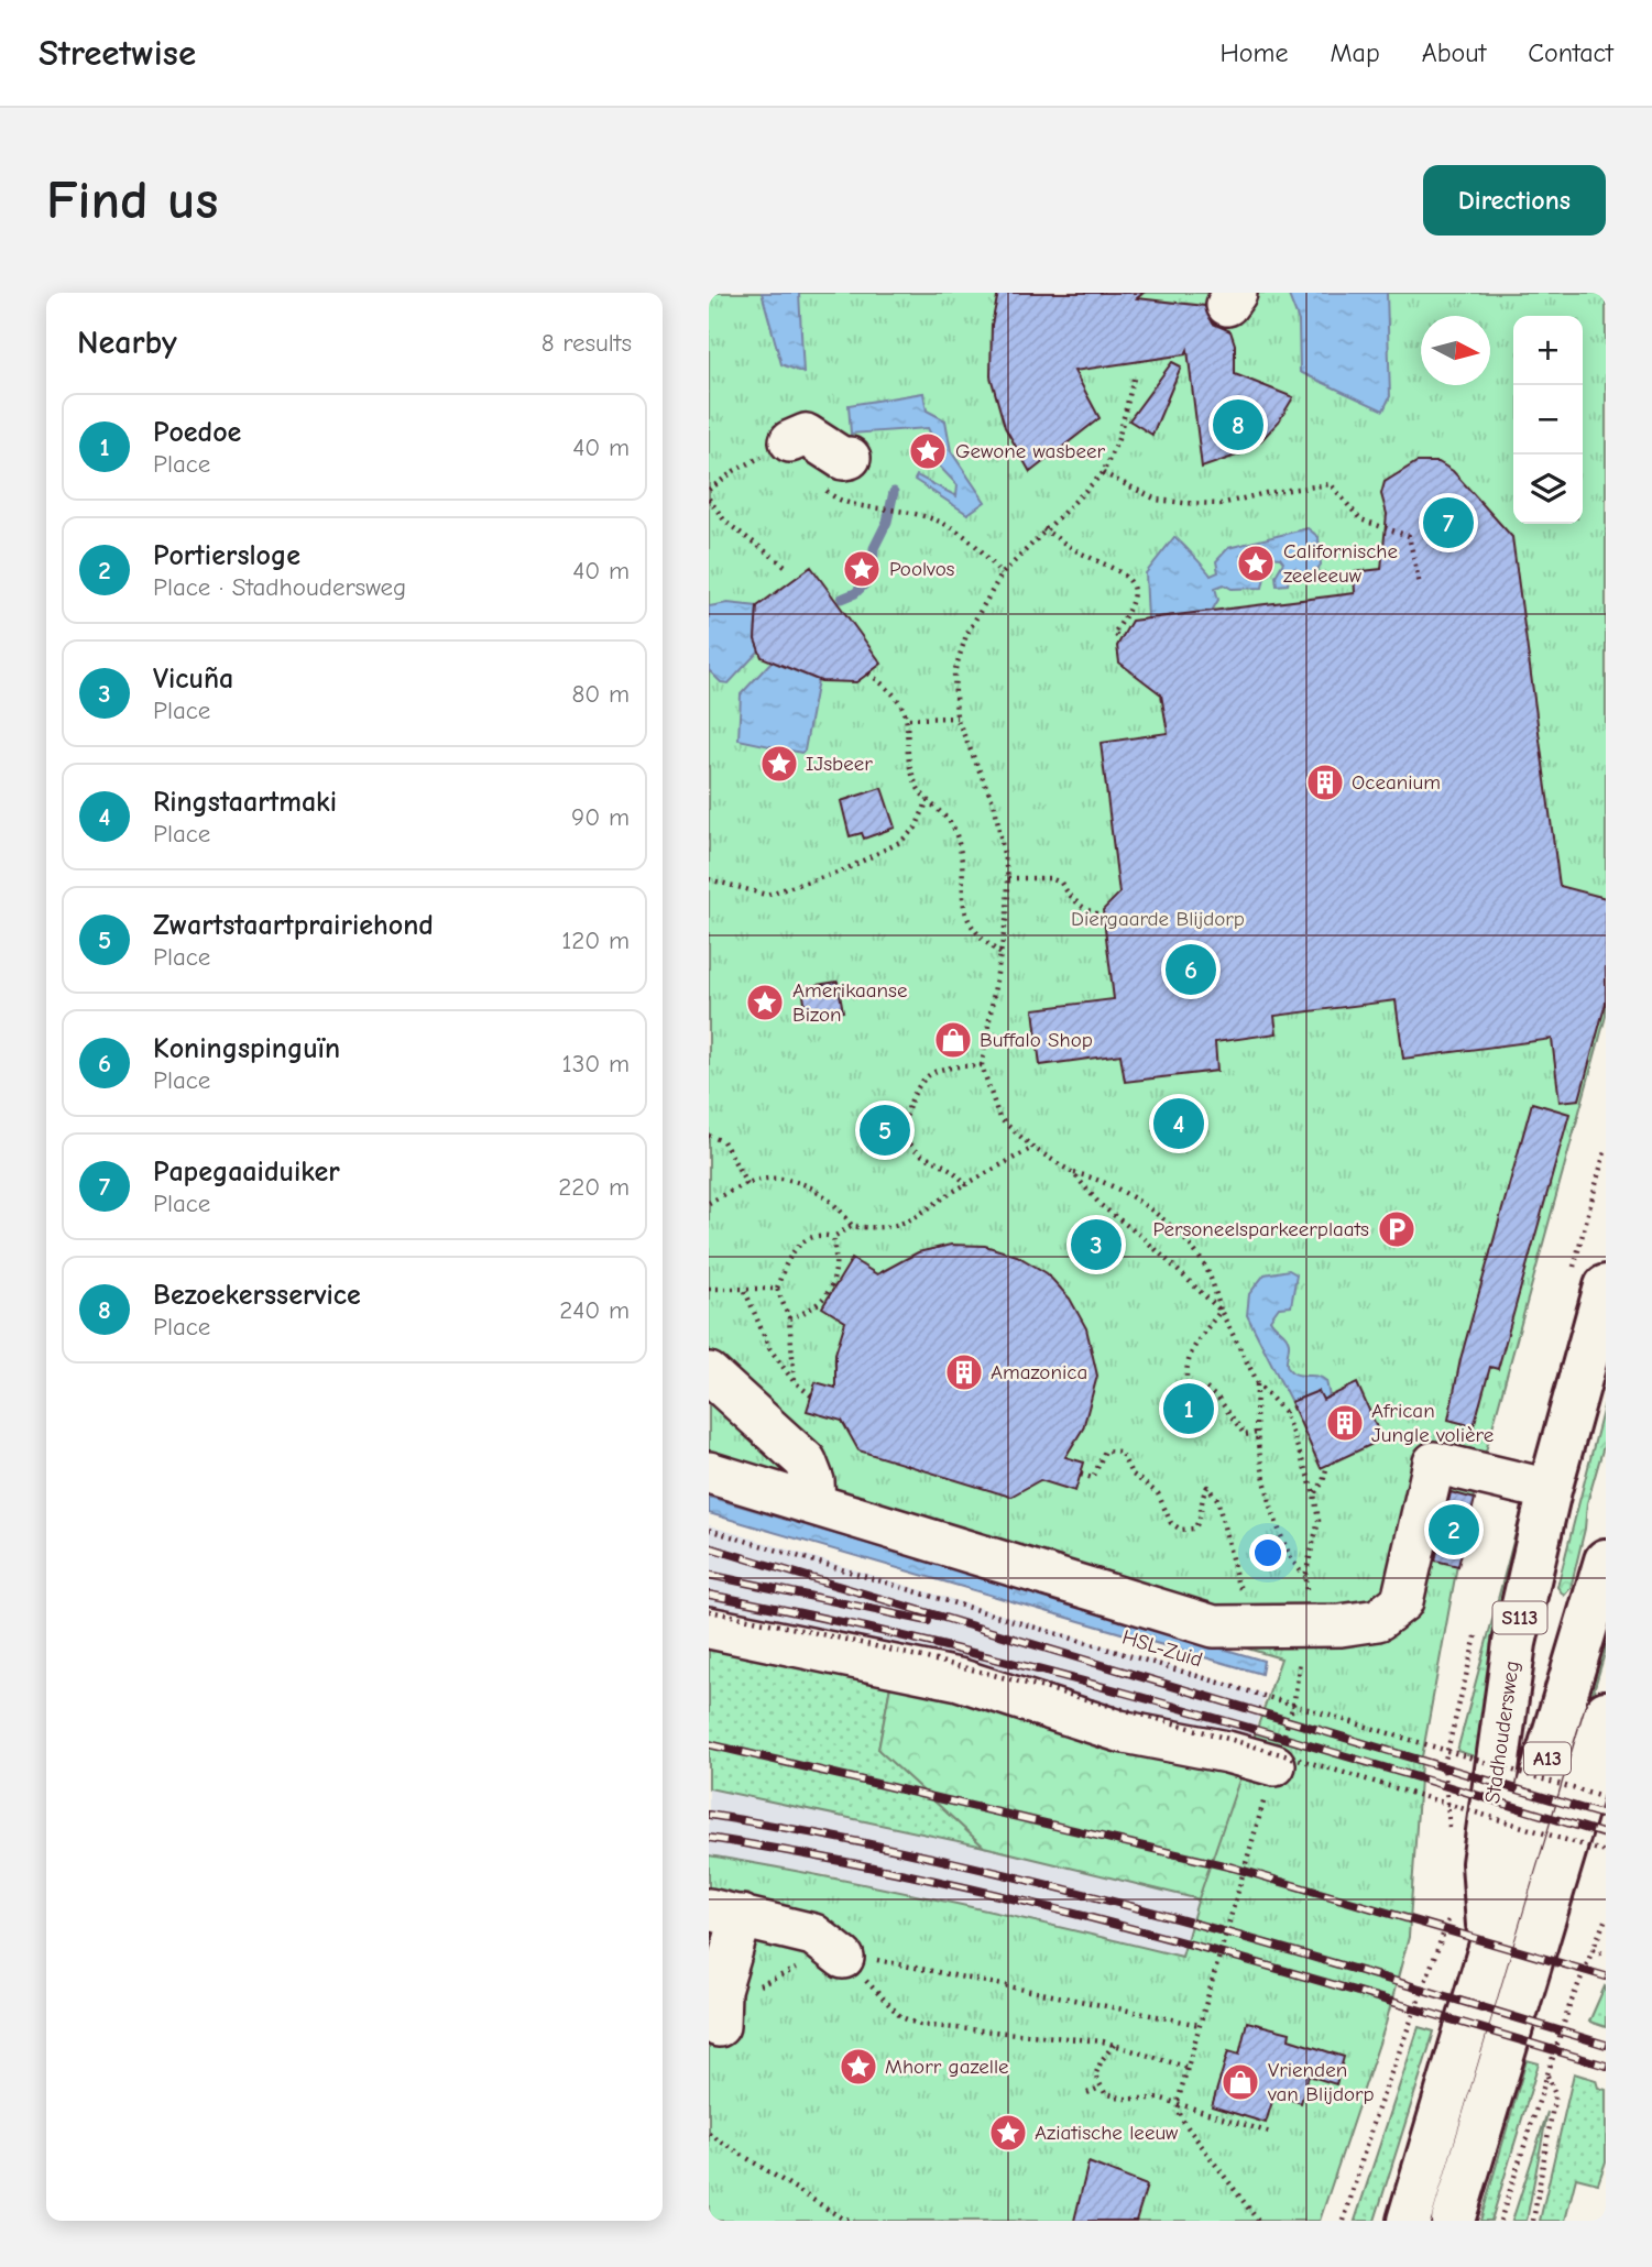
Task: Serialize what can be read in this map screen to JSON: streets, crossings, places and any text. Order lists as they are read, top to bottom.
{
  "streets": {
    "main road": ["S113", "Stadhoudersweg", "A13"],
    "path": ["HSL-Zuid"]
  },
  "parks": ["Diergaarde Blijdorp"],
  "places": {
    "place": [
      "Gewone wasbeer",
      "Californische zeeleeuw",
      "Poolvos",
      "IJsbeer",
      "Amerikaanse Bizon",
      "Mhorr gazelle",
      "Aziatische leeuw"
    ],
    "building": ["Oceanium", "Amazonica", "African Jungle volière"],
    "shop": ["Buffalo Shop", "Vrienden van Blijdorp"],
    "parking": ["Personeelsparkeerplaats"]
  },
  "north": "right",
  "page": {
    "header": "Streetwise",
    "nav": [
      "Home",
      "Map",
      "About",
      "Contact"
    ],
    "buttons": "Directions",
    "title": "Find us",
    "heading": ["Nearby", "8 results"],
    "map_buttons": ["+", "−"],
    "list": [
      {
        "mark": "1",
        "name": "Poedoe",
        "note": "Place",
        "value": "40 m"
      },
      {
        "mark": "2",
        "name": "Portiersloge",
        "note": "Place · Stadhoudersweg",
        "value": "40 m"
      },
      {
        "mark": "3",
        "name": "Vicuña",
        "note": "Place",
        "value": "80 m"
      },
      {
        "mark": "4",
        "name": "Ringstaartmaki",
        "note": "Place",
        "value": "90 m"
      },
      {
        "mark": "5",
        "name": "Zwartstaartprairiehond",
        "note": "Place",
        "value": "120 m"
      },
      {
        "mark": "6",
        "name": "Koningspinguïn",
        "note": "Place",
        "value": "130 m"
      },
      {
        "mark": "7",
        "name": "Papegaaiduiker",
        "note": "Place",
        "value": "220 m"
      },
      {
        "mark": "8",
        "name": "Bezoekersservice",
        "note": "Place",
        "value": "240 m"
      }
    ],
    "pins": [
      "8",
      "7",
      "6",
      "4",
      "5",
      "3",
      "1",
      "2"
    ]
  }
}
